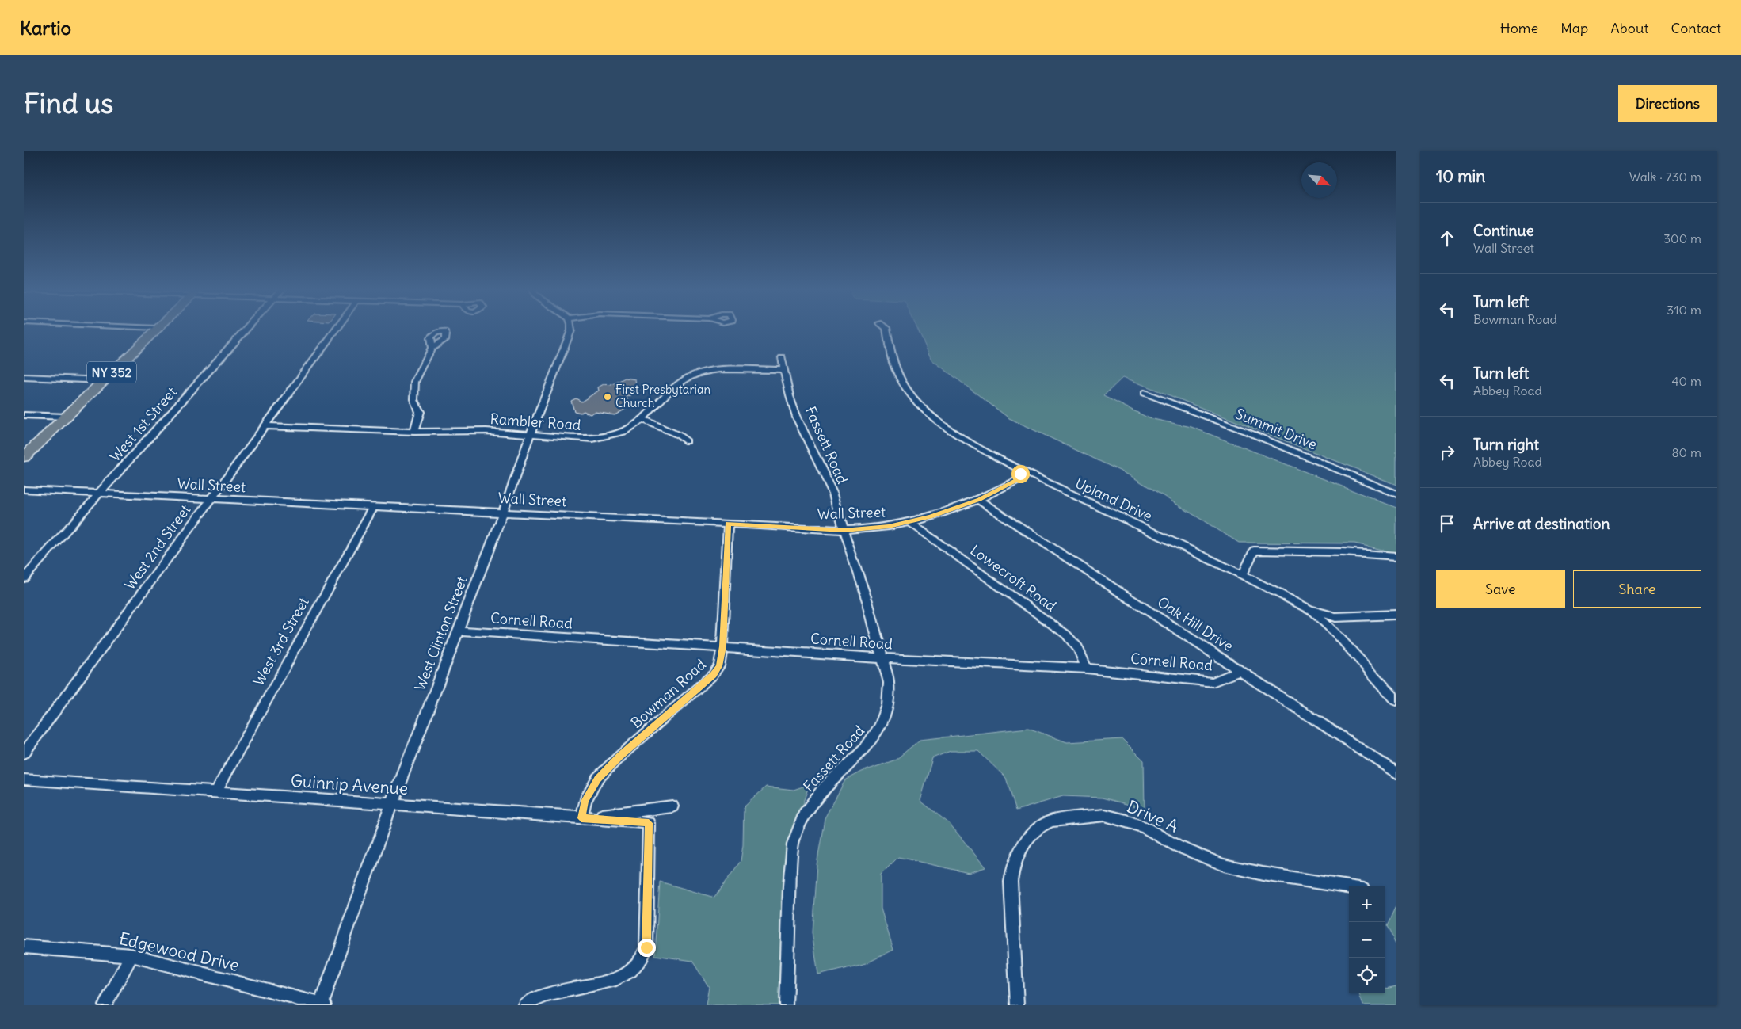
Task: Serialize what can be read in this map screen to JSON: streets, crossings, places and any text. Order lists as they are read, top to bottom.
{
  "streets": {
    "main road": ["NY 352"],
    "street": [
      "Rambler Road",
      "West 1st Street",
      "Summit Drive",
      "Fassett Road",
      "Wall Street",
      "Upland Drive",
      "West 2nd Street",
      "Lowecroft Road",
      "Cornell Road",
      "Oak Hill Drive",
      "West Clinton Street",
      "West 3rd Street",
      "Bowman Road",
      "Guinnip Avenue",
      "Drive A",
      "Edgewood Drive"
    ]
  },
  "crossings": [
    ["Rambler Road", "Fassett Road"],
    ["Rambler Road", "West 2nd Street"],
    ["Rambler Road", "West Clinton Street"],
    ["West 1st Street", "Wall Street"],
    ["Fassett Road", "Wall Street"],
    ["Fassett Road", "Cornell Road"],
    ["Wall Street", "Upland Drive"],
    ["Wall Street", "West 2nd Street"],
    ["Wall Street", "Lowecroft Road"],
    ["Wall Street", "Oak Hill Drive"],
    ["Wall Street", "West Clinton Street"],
    ["Wall Street", "West 3rd Street"],
    ["Wall Street", "Bowman Road"],
    ["Lowecroft Road", "Cornell Road"],
    ["Cornell Road", "Oak Hill Drive"],
    ["Cornell Road", "West Clinton Street"],
    ["Cornell Road", "Bowman Road"],
    ["West Clinton Street", "Guinnip Avenue"],
    ["West Clinton Street", "Edgewood Drive"],
    ["West 3rd Street", "Guinnip Avenue"],
    ["Bowman Road", "Guinnip Avenue"]
  ],
  "places": ["First Presbytarian Church"],
  "north": "bottom right",
  "page": {
    "header": "Kartio",
    "nav": [
      "Home",
      "Map",
      "About",
      "Contact"
    ],
    "buttons": [
      "Directions",
      ["Save", "Share"]
    ],
    "title": "Find us",
    "heading": ["10 min", "Walk · 730 m"],
    "list": [
      ["Continue", "Wall Street", "300 m"],
      ["Turn left", "Bowman Road", "310 m"],
      ["Turn left", "Abbey Road", "40 m"],
      ["Turn right", "Abbey Road", "80 m"],
      "Arrive at destination"
    ],
    "map_buttons": ["+", "−"]
  }
}
